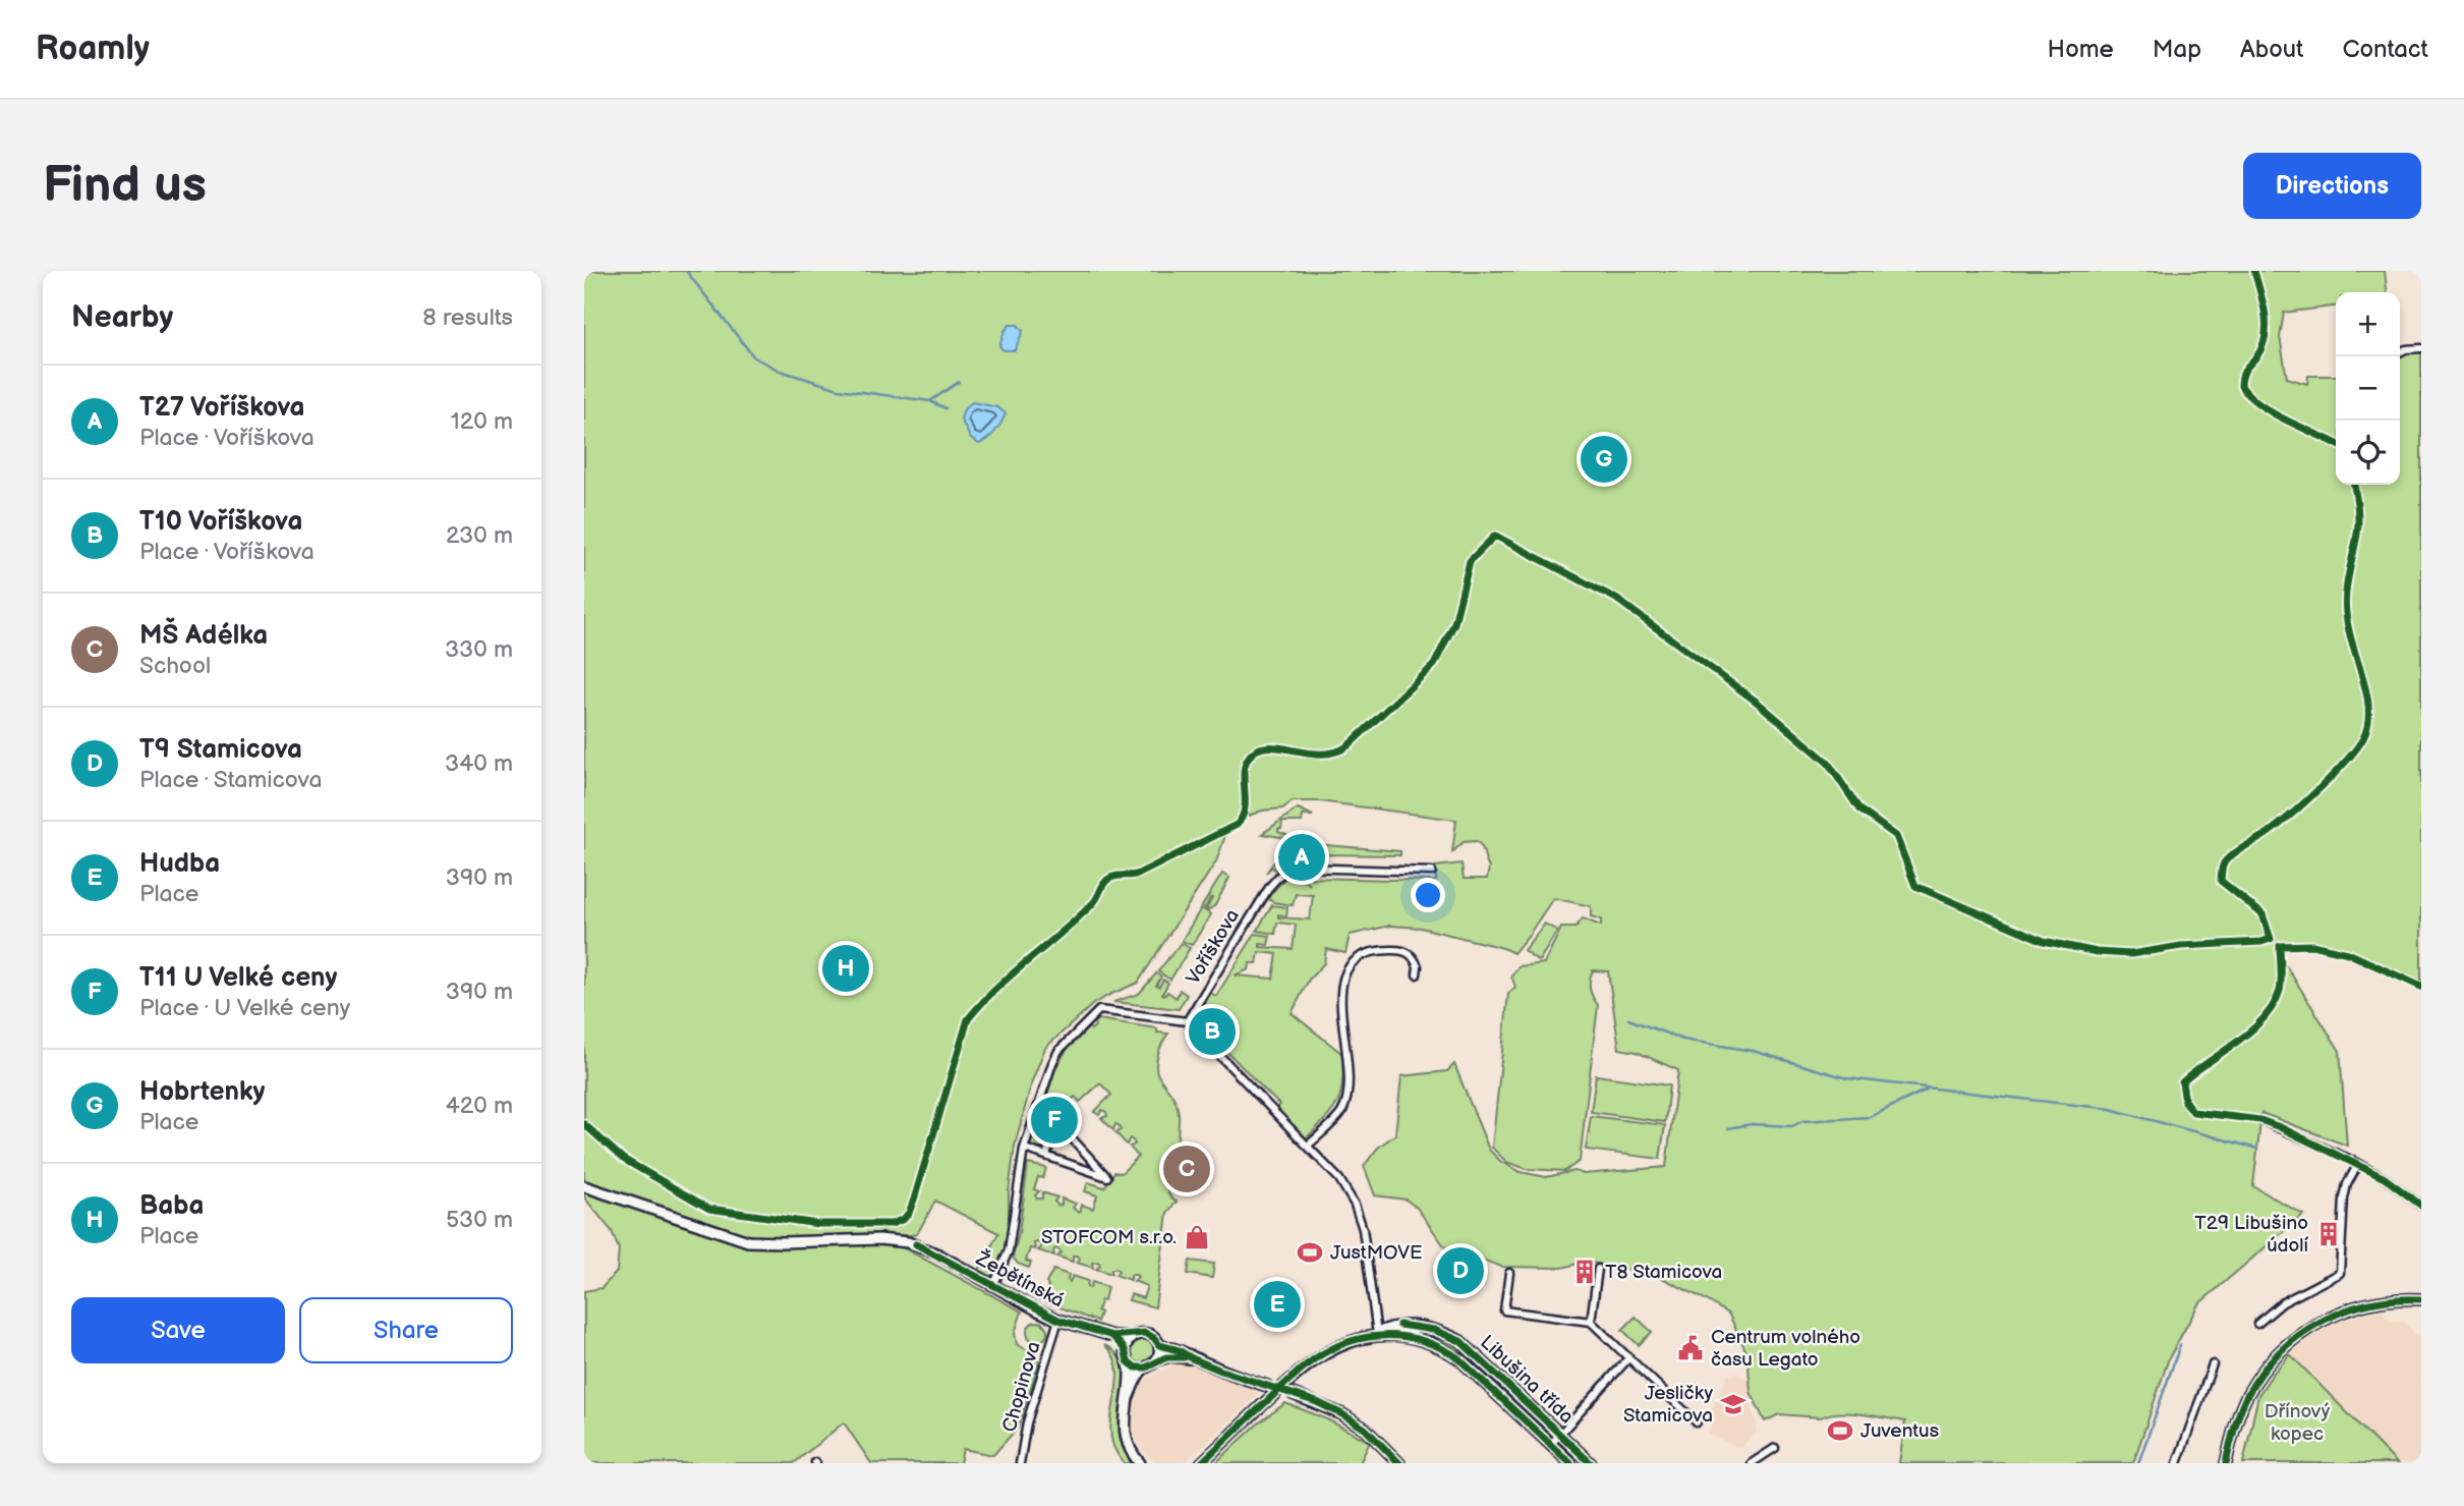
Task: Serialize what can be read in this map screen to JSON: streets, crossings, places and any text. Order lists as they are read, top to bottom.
{
  "streets": {
    "street": [
      "Voříškova",
      "Žebětínská",
      "Libušina třída",
      "Chopinova"
    ]
  },
  "crossings": [
    ["Žebětínská", "Chopinova"]
  ],
  "parks": ["Dřínový kopec"],
  "places": {
    "building": ["T29 Libušino údolí", "T8 Stamicova"],
    "shop": ["STOFCOM s.r.o."],
    "sports": ["JustMOVE", "Juventus"],
    "public building": ["Centrum volného času Legato"],
    "school or university": ["Jesličky Stamicova"]
  },
  "page": {
    "header": "Roamly",
    "nav": [
      "Home",
      "Map",
      "About",
      "Contact"
    ],
    "buttons": [
      "Directions",
      ["Save", "Share"]
    ],
    "title": "Find us",
    "heading": ["Nearby", "8 results"],
    "map_buttons": ["+", "−"],
    "list": [
      {
        "mark": "A",
        "name": "T27 Voříškova",
        "note": "Place · Voříškova",
        "value": "120 m"
      },
      {
        "mark": "B",
        "name": "T10 Voříškova",
        "note": "Place · Voříškova",
        "value": "230 m"
      },
      {
        "mark": "C",
        "name": "MŠ Adélka",
        "note": "School",
        "value": "330 m"
      },
      {
        "mark": "D",
        "name": "T9 Stamicova",
        "note": "Place · Stamicova",
        "value": "340 m"
      },
      {
        "mark": "E",
        "name": "Hudba",
        "note": "Place",
        "value": "390 m"
      },
      {
        "mark": "F",
        "name": "T11 U Velké ceny",
        "note": "Place · U Velké ceny",
        "value": "390 m"
      },
      {
        "mark": "G",
        "name": "Hobrtenky",
        "note": "Place",
        "value": "420 m"
      },
      {
        "mark": "H",
        "name": "Baba",
        "note": "Place",
        "value": "530 m"
      }
    ],
    "pins": [
      "G",
      "A",
      "H",
      "B",
      "F",
      "C",
      "D",
      "E"
    ]
  }
}
